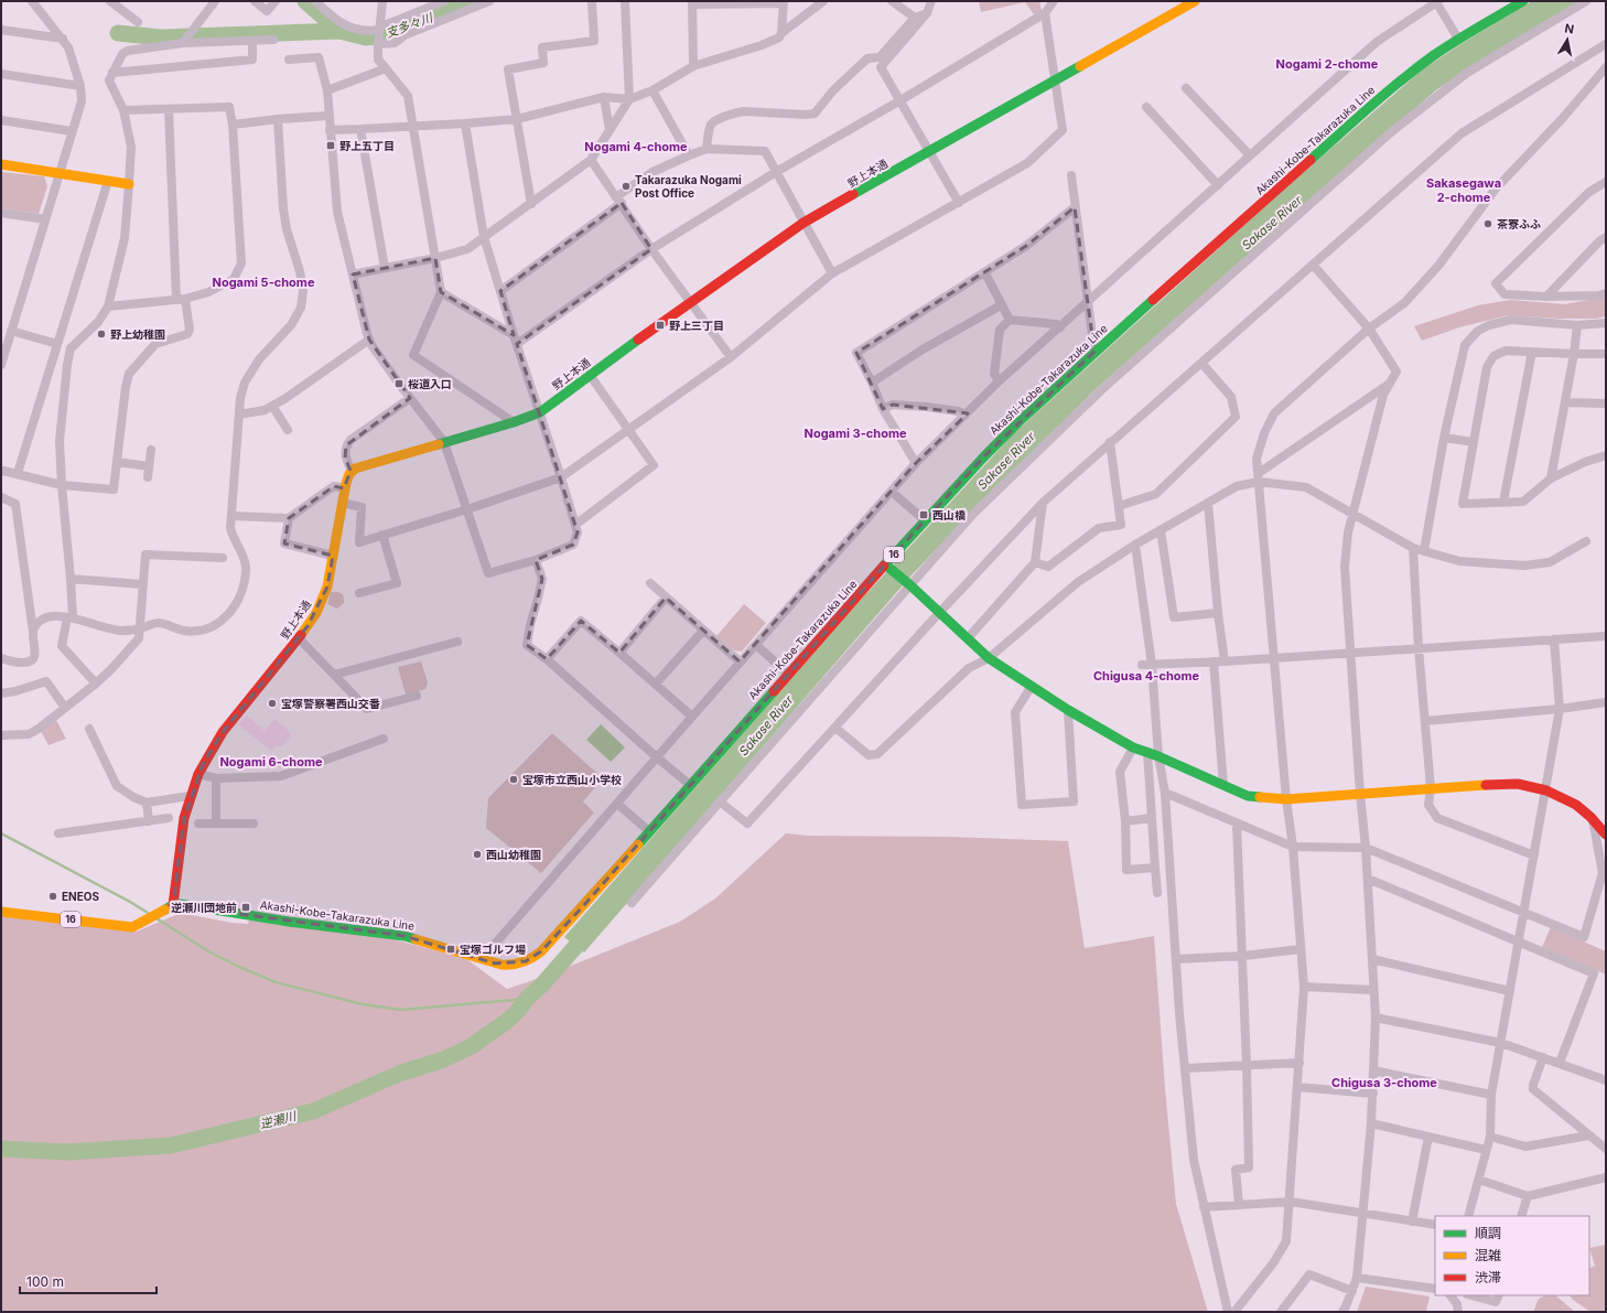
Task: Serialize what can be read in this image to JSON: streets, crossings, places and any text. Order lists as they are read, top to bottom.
{
  "streets": {
    "street": ["Akashi-Kobe-Takarazuka Line", "野上本通", "16"]
  },
  "crossings": [
    ["Akashi-Kobe-Takarazuka Line", "野上本通"],
    ["Akashi-Kobe-Takarazuka Line", "16"],
    ["野上本通", "16"]
  ],
  "districts": [
    "Nogami 2-chome",
    "Nogami 4-chome",
    "Sakasegawa 2-chome",
    "Nogami 5-chome",
    "Nogami 3-chome",
    "Chigusa 4-chome",
    "Nogami 6-chome",
    "Chigusa 3-chome"
  ],
  "water": ["支多々川", "Sakase River", "逆瀬川"],
  "places": {
    "transit": [
      "野上五丁目",
      "野上三丁目",
      "桜道入口",
      "西山橋",
      "逆瀬川団地前",
      "宝塚ゴルフ場"
    ],
    "other": [
      "Takarazuka Nogami Post Office",
      "茶寮ふふ",
      "野上幼稚園",
      "宝塚警察署西山交番",
      "宝塚市立西山小学校",
      "西山幼稚園",
      "ENEOS"
    ]
  },
  "legend": ["順調", "混雑", "渋滞"],
  "scale_bar": "100 m",
  "north": "top"
}
